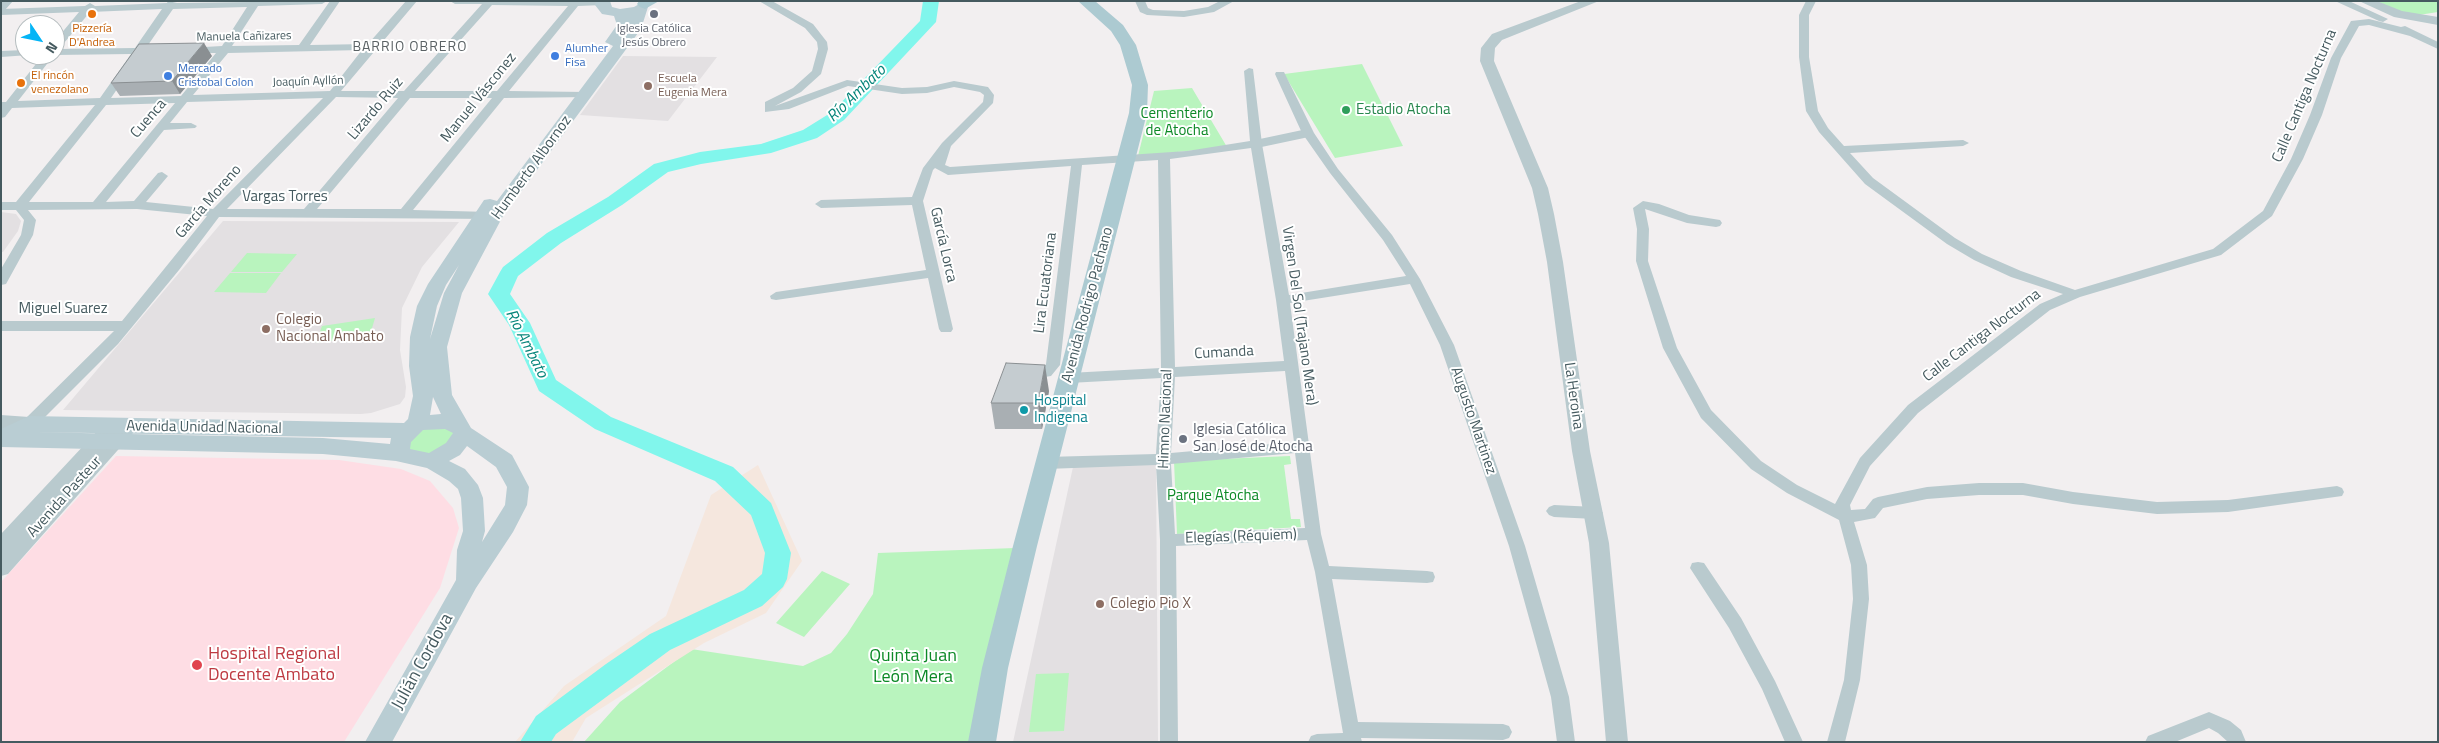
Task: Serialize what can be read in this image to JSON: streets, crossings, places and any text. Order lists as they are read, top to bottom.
{
  "streets": {
    "main road": [
      "Humberto Albornoz",
      "Avenida Rodrigo Pachano",
      "Avenida Unidad Nacional",
      "Julián Cordova"
    ],
    "street": [
      "Manuela Cañizares",
      "Joaquín Ayllón",
      "Calle Cantiga Nocturna",
      "Manuel Vásconez",
      "Lizardo Ruiz",
      "Cuenca",
      "Vargas Torres",
      "García Moreno",
      "García Lorca",
      "Lira Ecuatoriana",
      "Miguel Suarez",
      "Virgen Del Sol (Trajano Mera)",
      "Cumanda",
      "La Heroina",
      "Himno Nacional",
      "Augusto Martinez",
      "Avenida Pasteur",
      "Elegías (Réquiem)"
    ]
  },
  "crossings": [
    ["Manuela Cañizares", "Cuenca"],
    ["Manuela Cañizares", "García Moreno"],
    ["Joaquín Ayllón", "Manuel Vásconez"],
    ["Joaquín Ayllón", "Lizardo Ruiz"],
    ["Joaquín Ayllón", "Cuenca"],
    ["Joaquín Ayllón", "Humberto Albornoz"],
    ["Joaquín Ayllón", "García Moreno"],
    ["Manuel Vásconez", "Vargas Torres"],
    ["Lizardo Ruiz", "Vargas Torres"],
    ["Cuenca", "Vargas Torres"],
    ["Humberto Albornoz", "Vargas Torres"],
    ["Humberto Albornoz", "Avenida Unidad Nacional"],
    ["Humberto Albornoz", "Julián Cordova"],
    ["Vargas Torres", "García Moreno"],
    ["García Moreno", "Miguel Suarez"],
    ["García Moreno", "Avenida Unidad Nacional"],
    ["Avenida Rodrigo Pachano", "Cumanda"],
    ["Virgen Del Sol (Trajano Mera)", "Cumanda"],
    ["Virgen Del Sol (Trajano Mera)", "Elegías (Réquiem)"],
    ["Cumanda", "Himno Nacional"],
    ["Himno Nacional", "Elegías (Réquiem)"],
    ["Avenida Unidad Nacional", "Avenida Pasteur"],
    ["Avenida Unidad Nacional", "Julián Cordova"]
  ],
  "districts": ["BARRIO OBRERO"],
  "water": ["Río Ambato"],
  "parks": ["Cementerio de Atocha", "Parque Atocha", "Quinta Juan León Mera"],
  "places": [
    "Pizzería D'Andrea",
    "Iglesia Católica Jesús Obrero",
    "Alumher Fisa",
    "Mercado Cristobal Colon",
    "El rincón venezolano",
    "Escuela Eugenia Mera",
    "Estadio Atocha",
    "Colegio Nacional Ambato",
    "Hospital Indigena",
    "Iglesia Católica San José de Atocha",
    "Colegio Pio X",
    "Hospital Regional Docente Ambato"
  ],
  "north": "bottom right"
}
